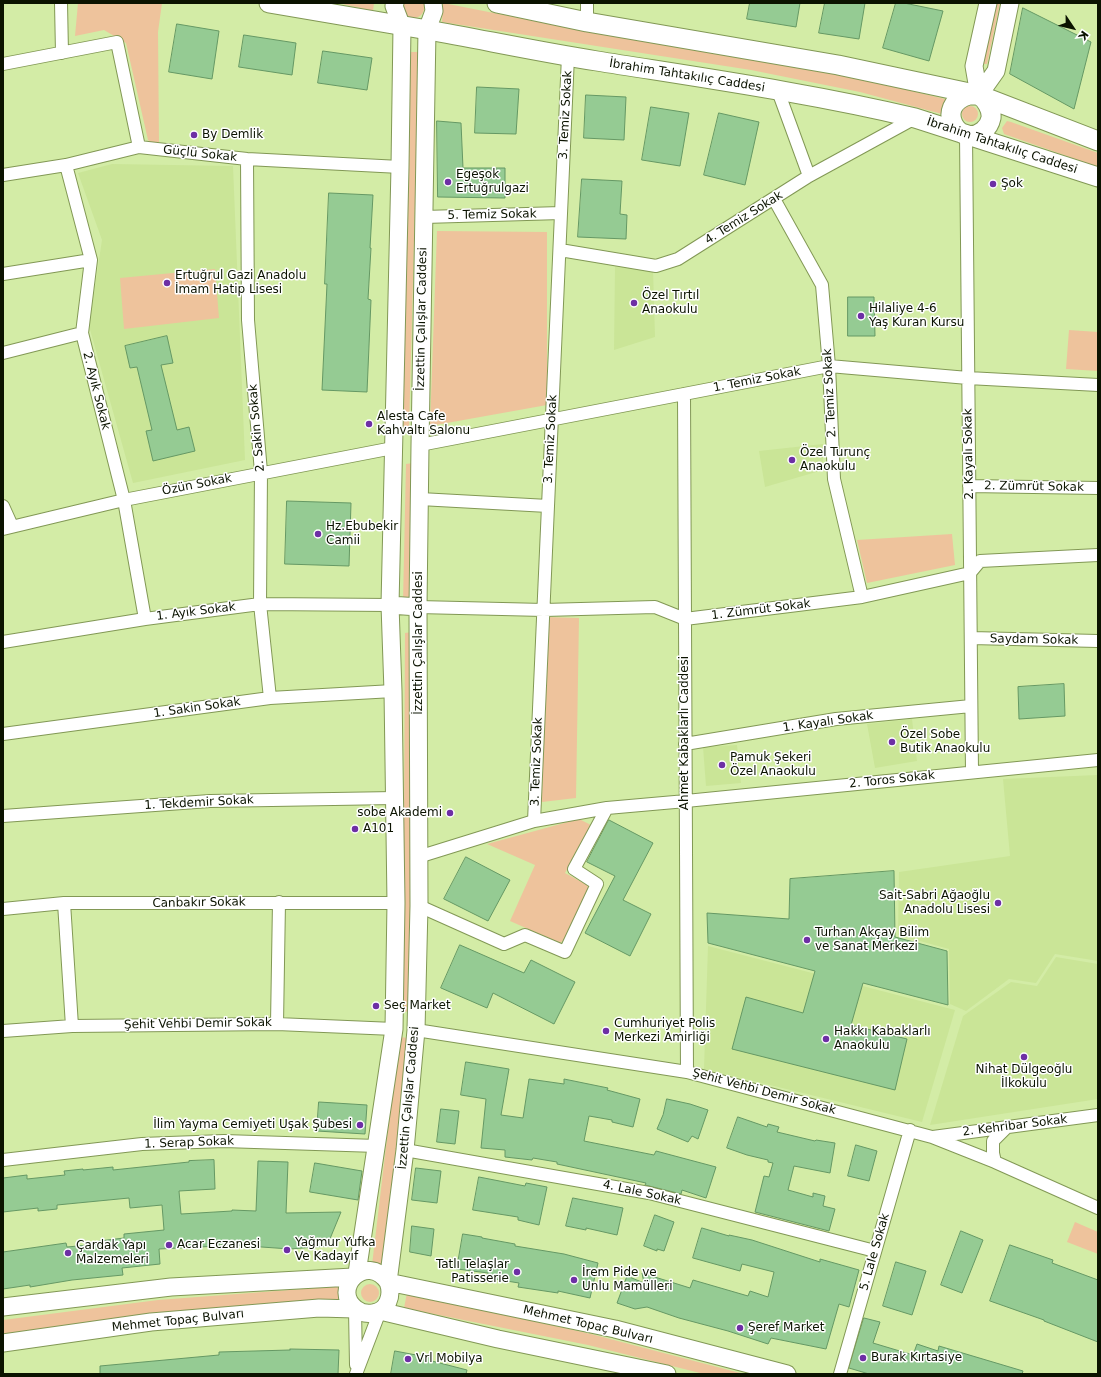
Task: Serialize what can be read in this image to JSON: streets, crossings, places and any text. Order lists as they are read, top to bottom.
{
  "streets": {
    "main road": ["İbrahim Tahtakılıç Caddesi"],
    "street": [
      "3. Temiz Sokak",
      "Güçlü Sokak",
      "5. Temiz Sokak",
      "4. Temiz Sokak",
      "İzzettin Çalışlar Caddesi",
      "1. Temiz Sokak",
      "2. Ayık Sokak",
      "2. Temiz Sokak",
      "2. Sakin Sokak",
      "2. Kayalı Sokak",
      "Özün Sokak",
      "2. Zümrüt Sokak",
      "1. Zümrüt Sokak",
      "1. Ayık Sokak",
      "Saydam Sokak",
      "1. Sakin Sokak",
      "1. Kayalı Sokak",
      "Ahmet Kabaklarlı Caddesi",
      "2. Toros Sokak",
      "1. Tekdemir Sokak",
      "Canbakır Sokak",
      "Şehit Vehbi Demir Sokak",
      "2. Kehribar Sokak",
      "1. Serap Sokak",
      "4. Lale Sokak",
      "5. Lale Sokak",
      "Mehmet Topaç Bulvarı"
    ]
  },
  "crossings": [
    ["İbrahim Tahtakılıç Caddesi", "3. Temiz Sokak"],
    ["İbrahim Tahtakılıç Caddesi", "4. Temiz Sokak"],
    ["İbrahim Tahtakılıç Caddesi", "İzzettin Çalışlar Caddesi"],
    ["İbrahim Tahtakılıç Caddesi", "2. Kayalı Sokak"],
    ["3. Temiz Sokak", "5. Temiz Sokak"],
    ["3. Temiz Sokak", "4. Temiz Sokak"],
    ["3. Temiz Sokak", "1. Temiz Sokak"],
    ["3. Temiz Sokak", "1. Zümrüt Sokak"],
    ["3. Temiz Sokak", "2. Toros Sokak"],
    ["Güçlü Sokak", "İzzettin Çalışlar Caddesi"],
    ["Güçlü Sokak", "2. Ayık Sokak"],
    ["Güçlü Sokak", "2. Sakin Sokak"],
    ["5. Temiz Sokak", "İzzettin Çalışlar Caddesi"],
    ["4. Temiz Sokak", "2. Temiz Sokak"],
    ["İzzettin Çalışlar Caddesi", "1. Temiz Sokak"],
    ["İzzettin Çalışlar Caddesi", "Özün Sokak"],
    ["İzzettin Çalışlar Caddesi", "1. Zümrüt Sokak"],
    ["İzzettin Çalışlar Caddesi", "1. Ayık Sokak"],
    ["İzzettin Çalışlar Caddesi", "1. Sakin Sokak"],
    ["İzzettin Çalışlar Caddesi", "2. Toros Sokak"],
    ["İzzettin Çalışlar Caddesi", "1. Tekdemir Sokak"],
    ["İzzettin Çalışlar Caddesi", "Canbakır Sokak"],
    ["İzzettin Çalışlar Caddesi", "Şehit Vehbi Demir Sokak"],
    ["İzzettin Çalışlar Caddesi", "1. Serap Sokak"],
    ["İzzettin Çalışlar Caddesi", "4. Lale Sokak"],
    ["İzzettin Çalışlar Caddesi", "Mehmet Topaç Bulvarı"],
    ["1. Temiz Sokak", "2. Temiz Sokak"],
    ["1. Temiz Sokak", "2. Kayalı Sokak"],
    ["1. Temiz Sokak", "Ahmet Kabaklarlı Caddesi"],
    ["2. Ayık Sokak", "Özün Sokak"],
    ["2. Ayık Sokak", "1. Ayık Sokak"],
    ["2. Temiz Sokak", "1. Zümrüt Sokak"],
    ["2. Sakin Sokak", "Özün Sokak"],
    ["2. Sakin Sokak", "1. Ayık Sokak"],
    ["2. Sakin Sokak", "1. Sakin Sokak"],
    ["2. Kayalı Sokak", "2. Zümrüt Sokak"],
    ["2. Kayalı Sokak", "1. Zümrüt Sokak"],
    ["2. Kayalı Sokak", "Saydam Sokak"],
    ["2. Kayalı Sokak", "1. Kayalı Sokak"],
    ["2. Kayalı Sokak", "2. Toros Sokak"],
    ["1. Zümrüt Sokak", "Ahmet Kabaklarlı Caddesi"],
    ["1. Kayalı Sokak", "Ahmet Kabaklarlı Caddesi"],
    ["Ahmet Kabaklarlı Caddesi", "2. Toros Sokak"],
    ["Ahmet Kabaklarlı Caddesi", "Şehit Vehbi Demir Sokak"],
    ["Şehit Vehbi Demir Sokak", "2. Kehribar Sokak"],
    ["Şehit Vehbi Demir Sokak", "5. Lale Sokak"],
    ["4. Lale Sokak", "5. Lale Sokak"]
  ],
  "places": [
    "By Demlik",
    "Egeşok Ertuğrulgazi",
    "Şok",
    "Ertuğrul Gazi Anadolu İmam Hatip Lisesi",
    "Özel Tırtıl Anaokulu",
    "Hilaliye 4-6 Yaş Kuran Kursu",
    "Alesta Cafe Kahvaltı Salonu",
    "Özel Turunç Anaokulu",
    "Hz.Ebubekir Camii",
    "Özel Sobe Butik Anaokulu",
    "Pamuk Şekeri Özel Anaokulu",
    "sobe Akademi",
    "A101",
    "Sait-Sabri Ağaoğlu Anadolu Lisesi",
    "Turhan Akçay Bilim ve Sanat Merkezi",
    "Seç Market",
    "Cumhuriyet Polis Merkezi Amirliği",
    "Hakkı Kabaklarlı Anaokulu",
    "Nihat Dülgeoğlu İlkokulu",
    "İlim Yayma Cemiyeti Uşak Şubesi",
    "Acar Eczanesi",
    "Yağmur Yufka Ve Kadayıf",
    "Çardak Yapı Malzemeleri",
    "Tatlı Telaşlar Patisserie",
    "İrem Pide ve Unlu Mamülleri",
    "Şeref Market",
    "Burak Kırtasiye",
    "Vrl Mobilya"
  ],
  "north": "bottom right"
}
